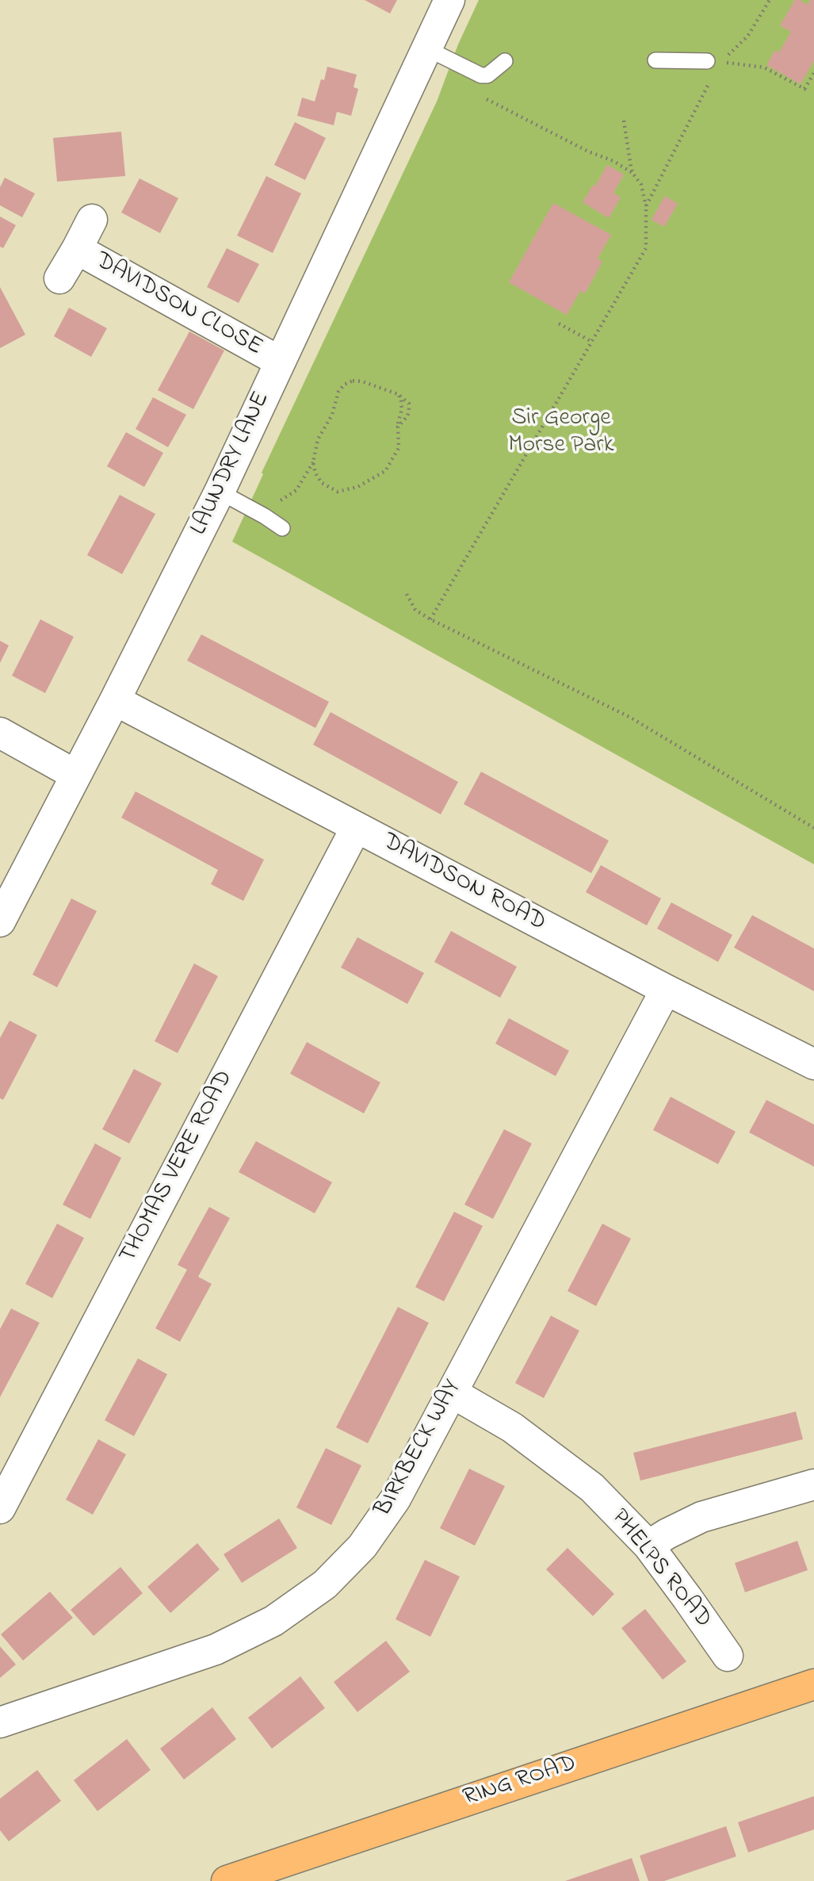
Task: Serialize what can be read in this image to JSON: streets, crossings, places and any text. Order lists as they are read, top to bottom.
{
  "streets": {
    "highway": ["RING ROAD"],
    "street": [
      "DAVIDSON CLOSE",
      "LAUNDRY LANE",
      "DAVIDSON ROAD",
      "THOMAS VERE ROAD",
      "BIRKBECK WAY",
      "PHELPS ROAD"
    ]
  },
  "crossings": [
    ["DAVIDSON CLOSE", "LAUNDRY LANE"],
    ["LAUNDRY LANE", "DAVIDSON ROAD"],
    ["DAVIDSON ROAD", "THOMAS VERE ROAD"],
    ["DAVIDSON ROAD", "BIRKBECK WAY"],
    ["BIRKBECK WAY", "PHELPS ROAD"]
  ],
  "parks": ["Sir George Morse Park"]
}
